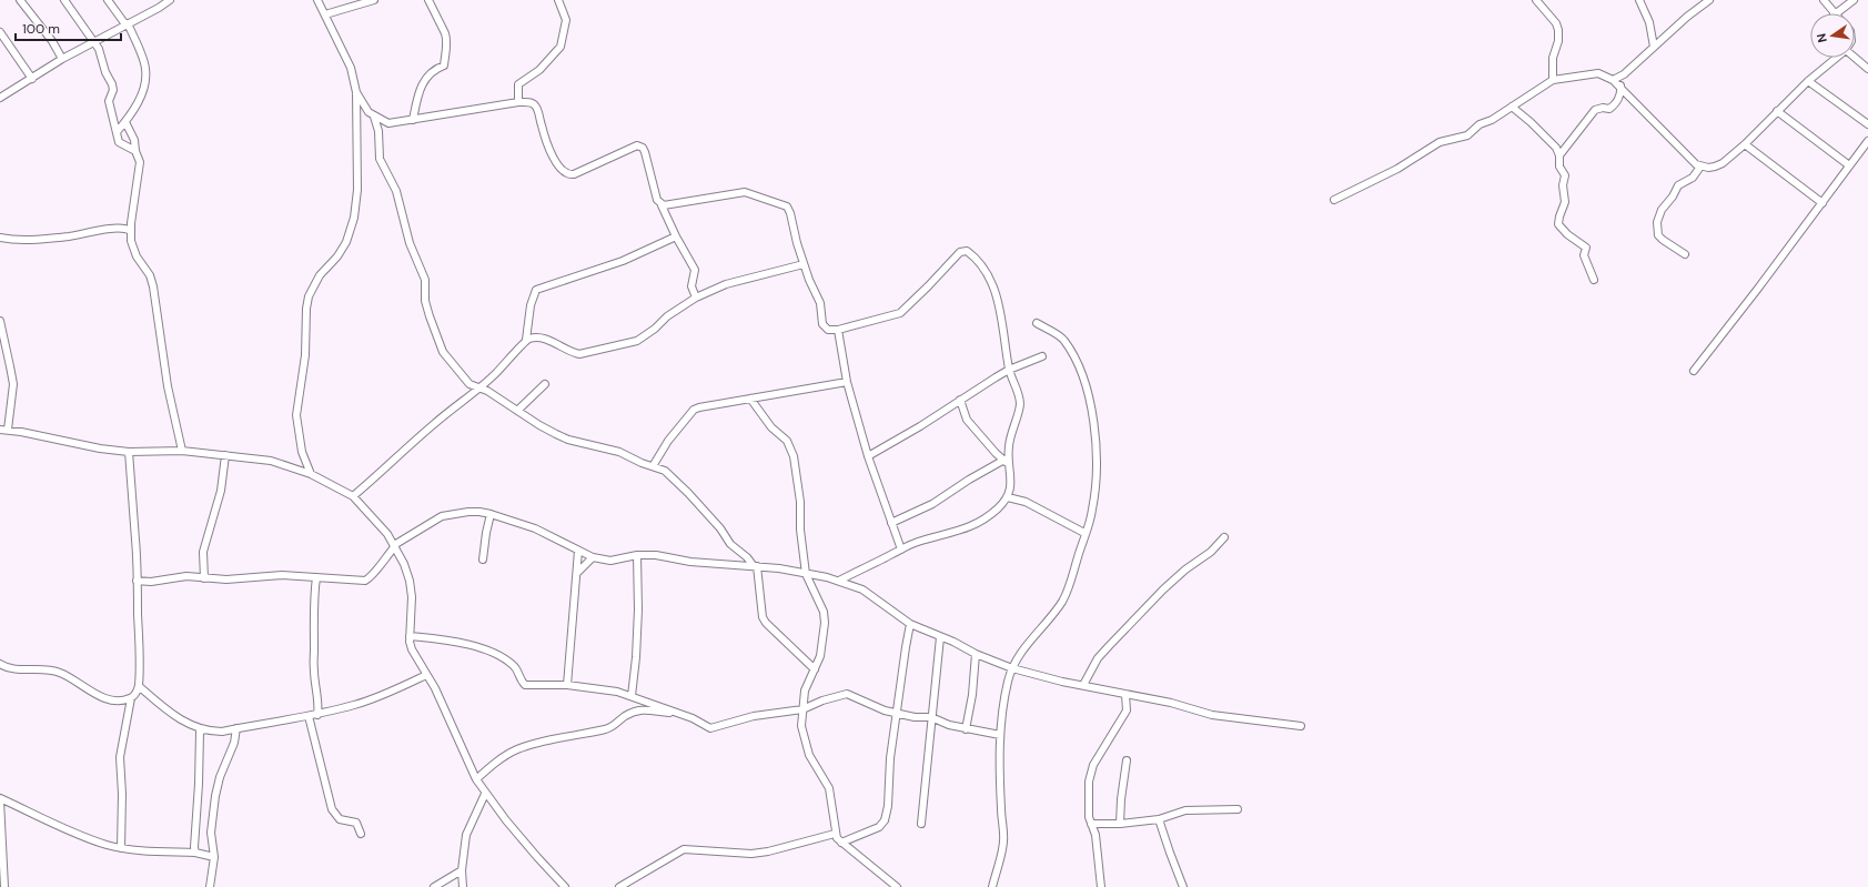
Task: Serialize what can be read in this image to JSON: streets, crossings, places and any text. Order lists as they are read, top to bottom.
{
  "scale_bar": "100 m",
  "north": "left"
}
